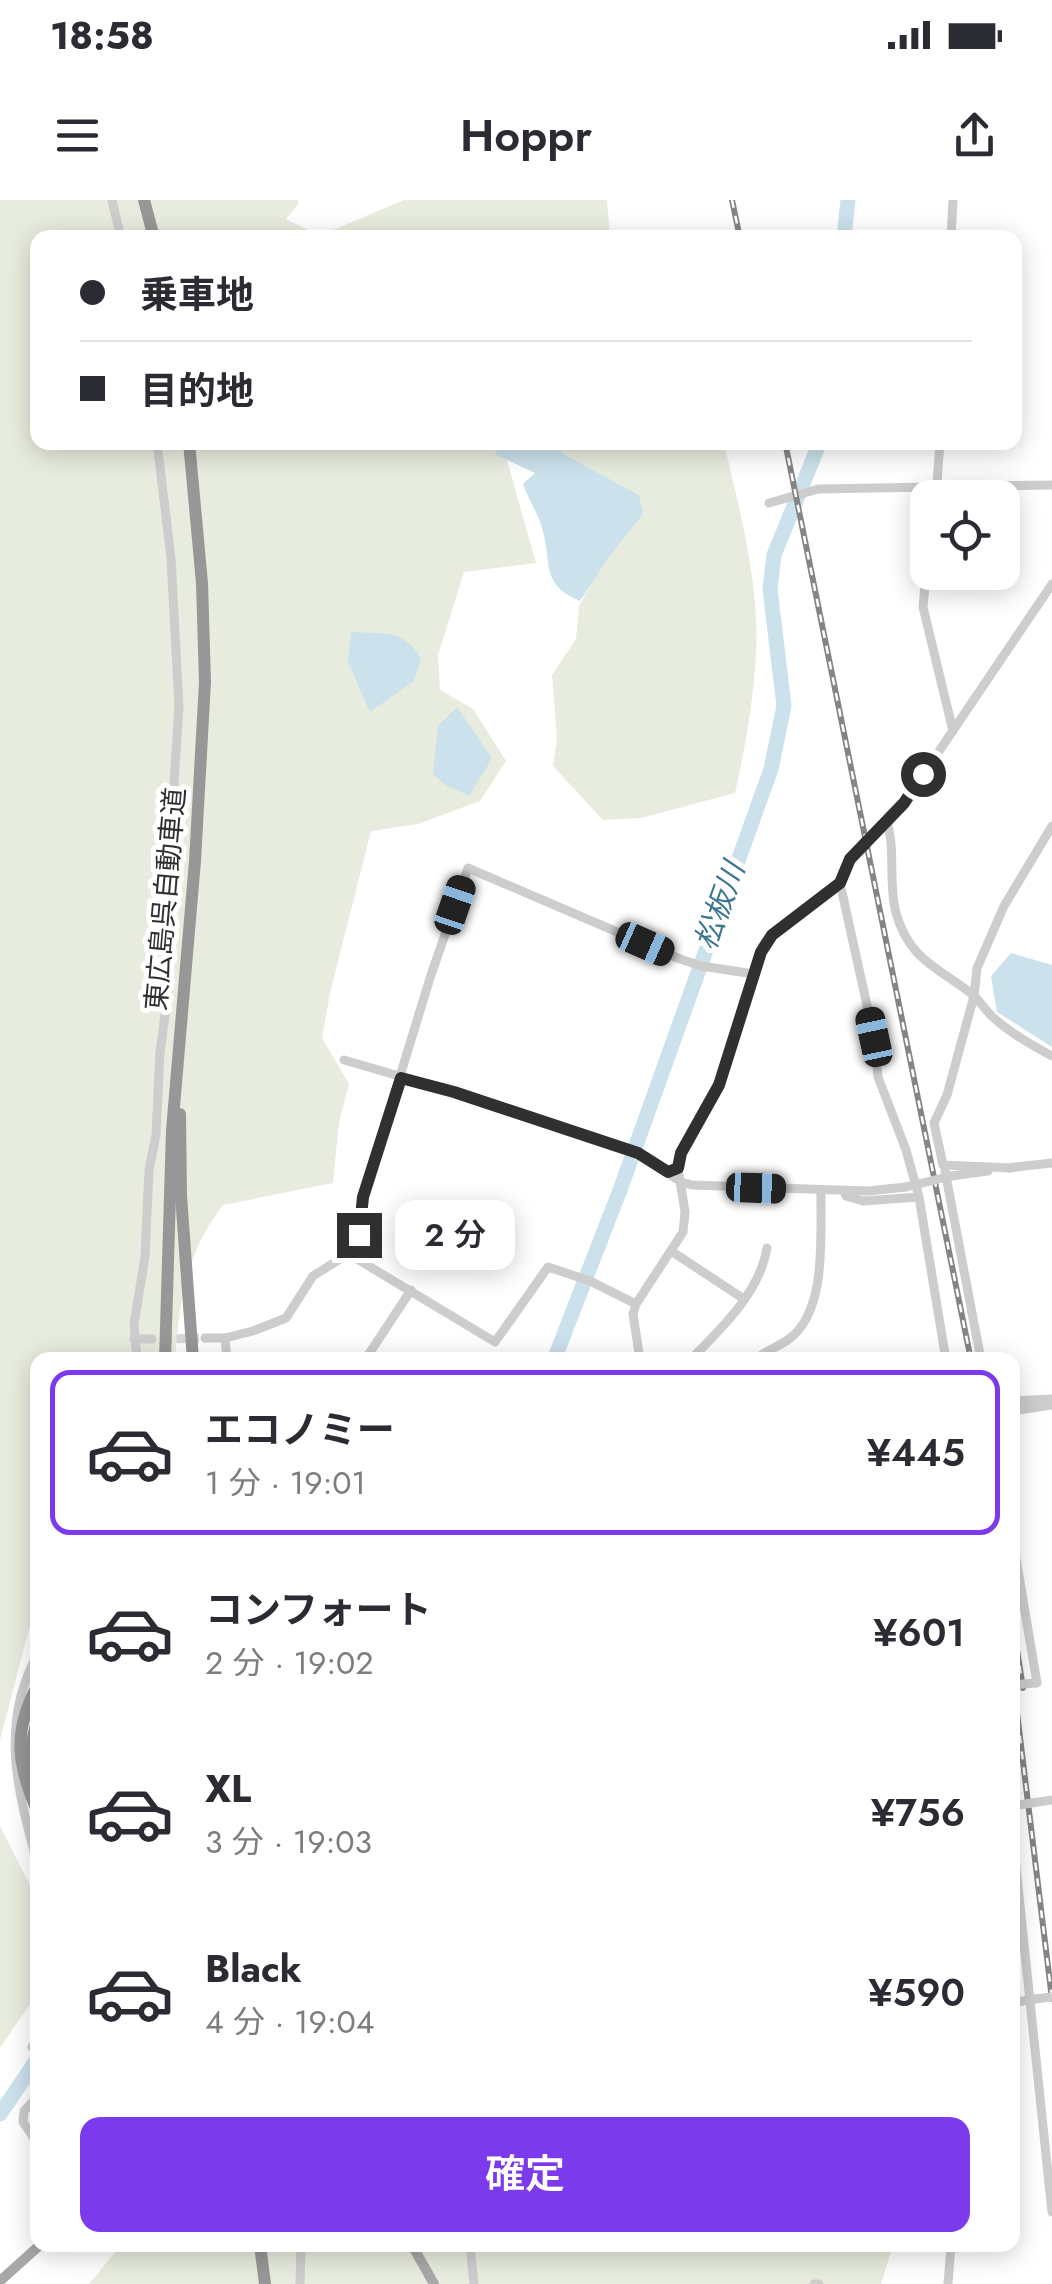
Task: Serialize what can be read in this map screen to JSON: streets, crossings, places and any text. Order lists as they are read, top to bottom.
{
  "streets": {
    "highway": ["東広島呉自動車道"]
  },
  "water": ["松板川"],
  "page": {
    "status": "18:58",
    "header": "Hoppr",
    "banner": ["乗車地", "目的地"],
    "bubble": "2 分",
    "list": [
      {
        "name": "エコノミー",
        "note": "1 分 · 19:01",
        "value": "¥445"
      },
      {
        "name": "コンフォート",
        "note": "2 分 · 19:02",
        "value": "¥601"
      },
      {
        "name": "XL",
        "note": "3 分 · 19:03",
        "value": "¥756"
      },
      {
        "name": "Black",
        "note": "4 分 · 19:04",
        "value": "¥590"
      }
    ],
    "buttons": "確定"
  }
}
